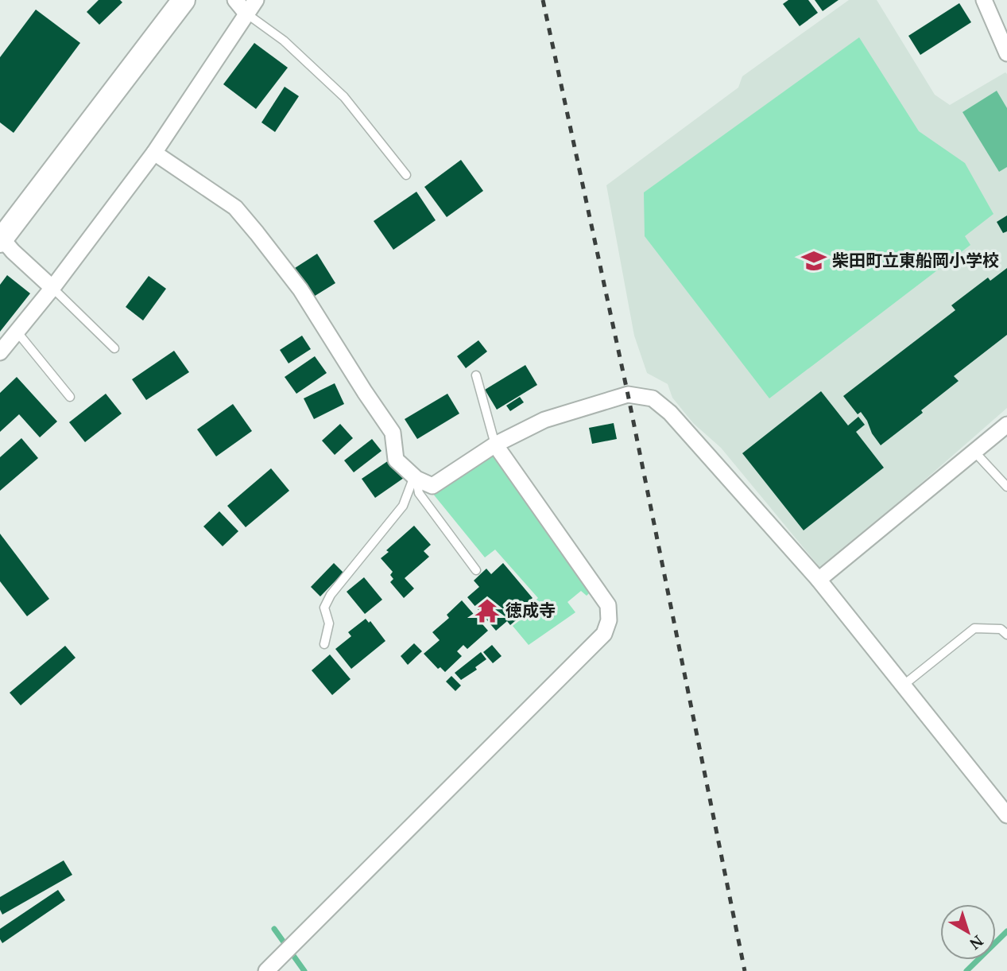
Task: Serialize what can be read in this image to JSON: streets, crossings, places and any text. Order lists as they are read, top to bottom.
{
  "places": {
    "school or university": ["柴田町立東船岡小学校"],
    "temple": ["徳成寺"]
  },
  "north": "bottom right"
}
